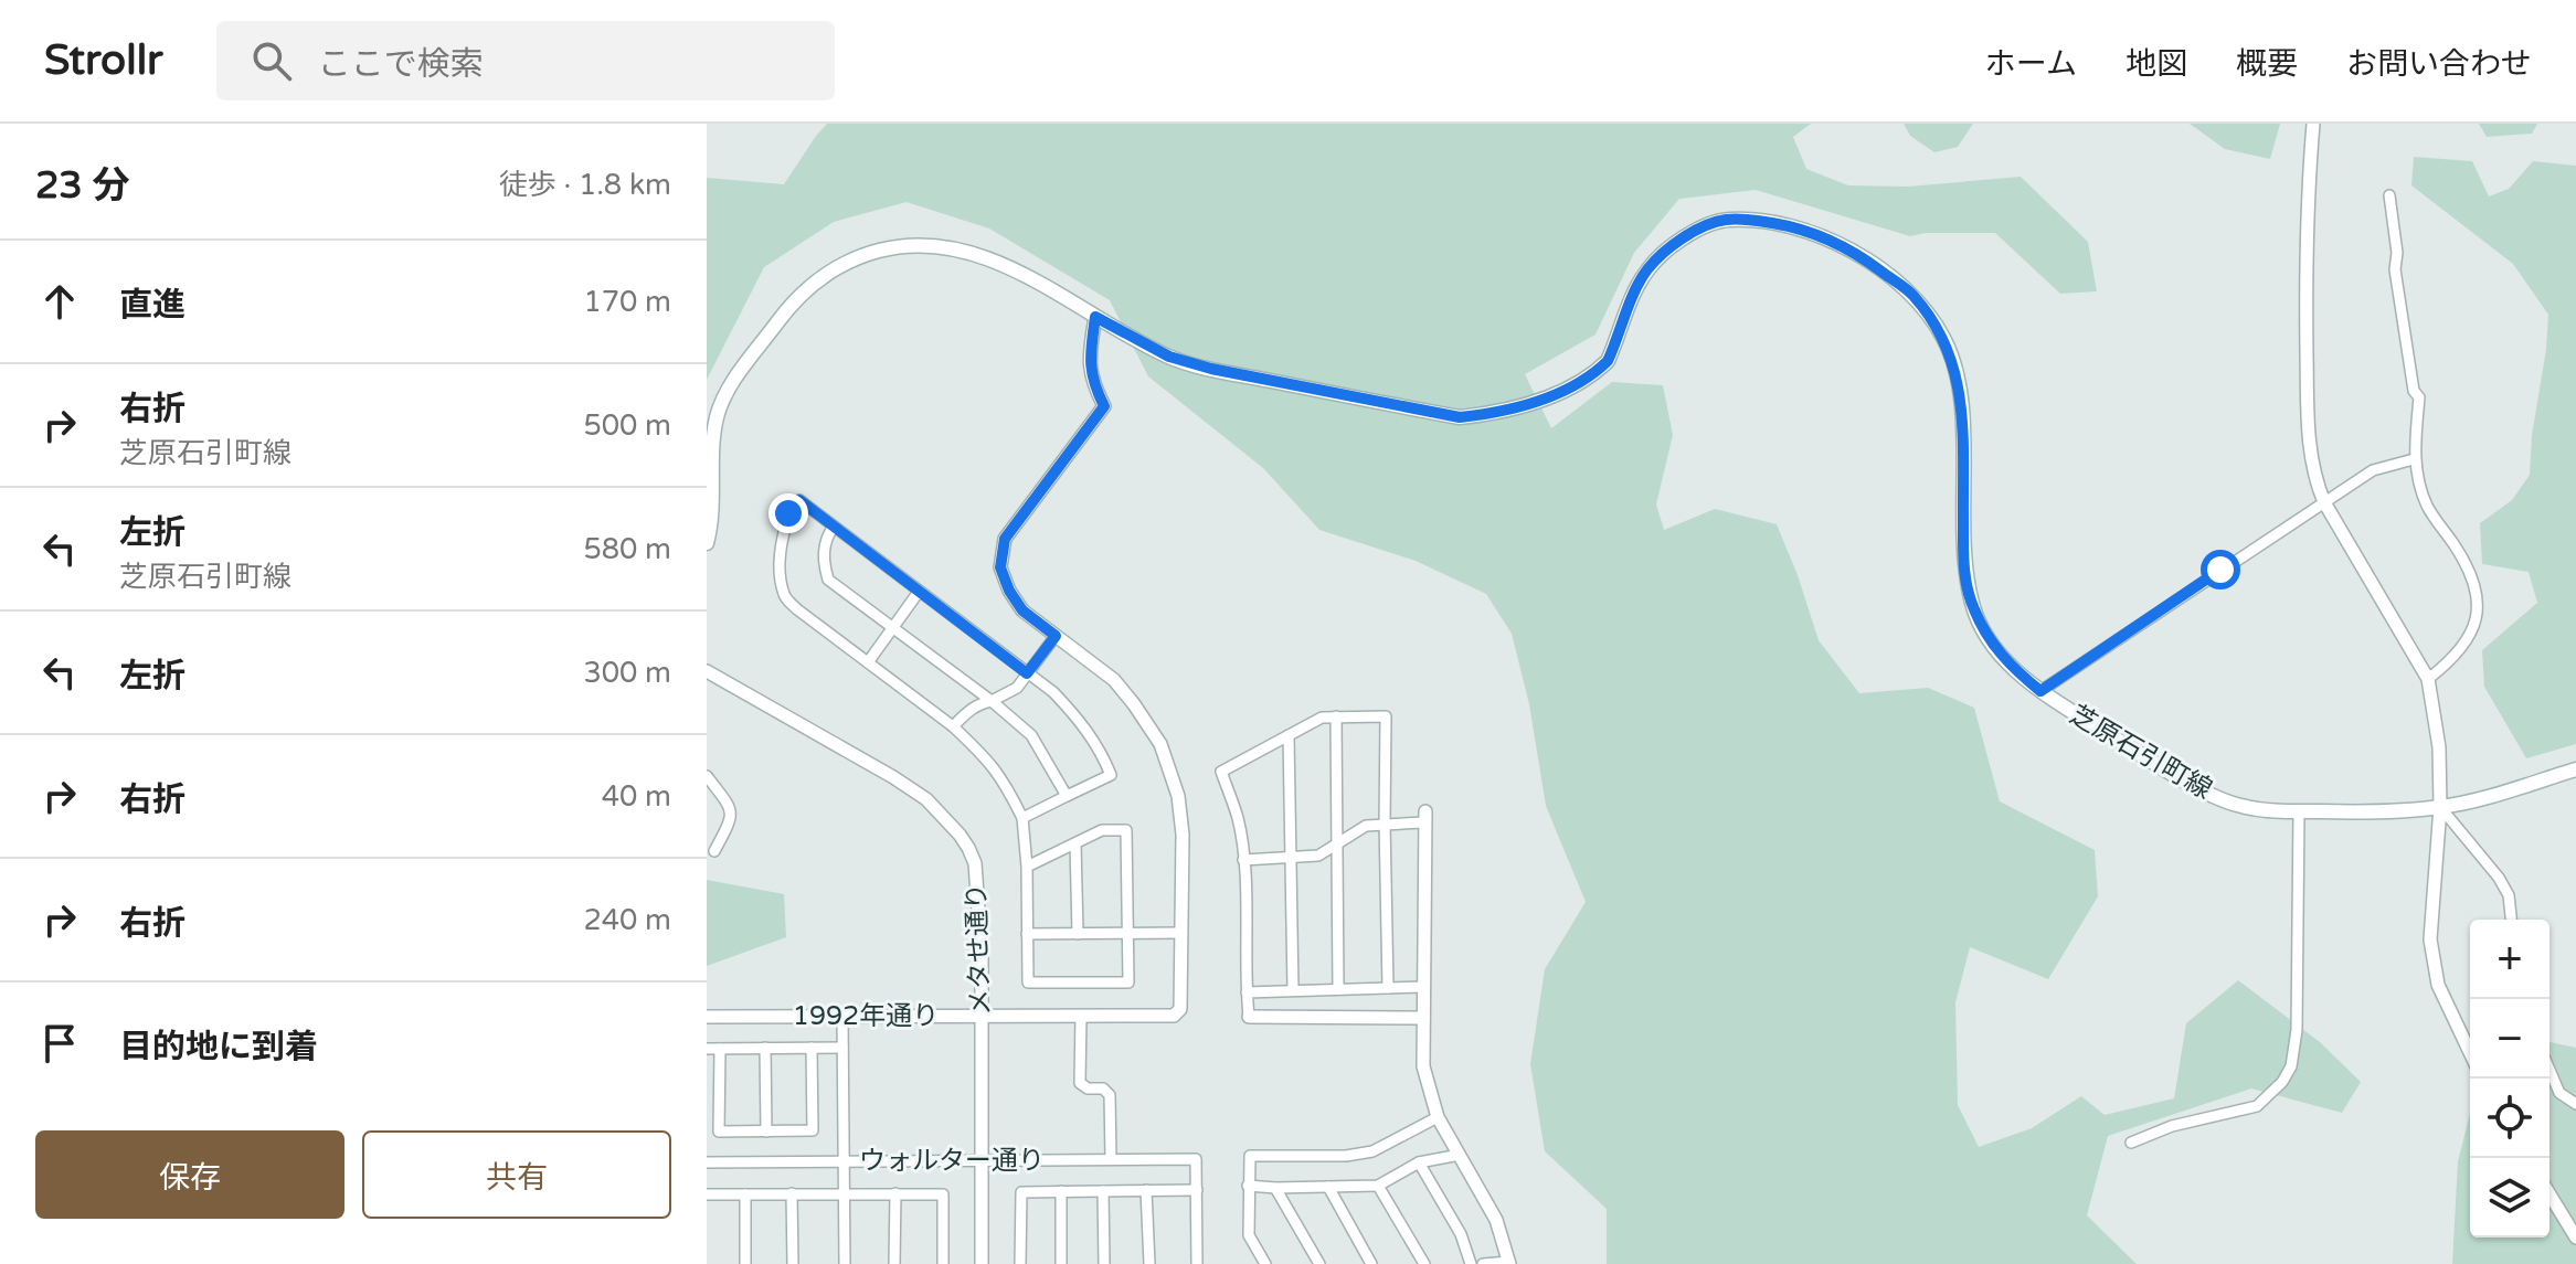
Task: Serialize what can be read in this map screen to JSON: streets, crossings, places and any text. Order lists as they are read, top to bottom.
{
  "streets": {
    "main road": ["芝原石引町線"],
    "street": ["メタせ通り", "1992年通り", "ウォルター通り"]
  },
  "crossings": [
    ["メタせ通り", "1992年通り"],
    ["メタせ通り", "ウォルター通り"]
  ],
  "page": {
    "header": "Strollr",
    "search": "ここで検索",
    "nav": [
      "ホーム",
      "地図",
      "概要",
      "お問い合わせ"
    ],
    "heading": ["23 分", "徒歩 · 1.8 km"],
    "list": [
      ["直進", "170 m"],
      ["右折", "芝原石引町線", "500 m"],
      ["左折", "芝原石引町線", "580 m"],
      ["左折", "300 m"],
      ["右折", "40 m"],
      ["右折", "240 m"],
      "目的地に到着"
    ],
    "map_buttons": ["+", "−"],
    "buttons": ["保存", "共有"]
  }
}
